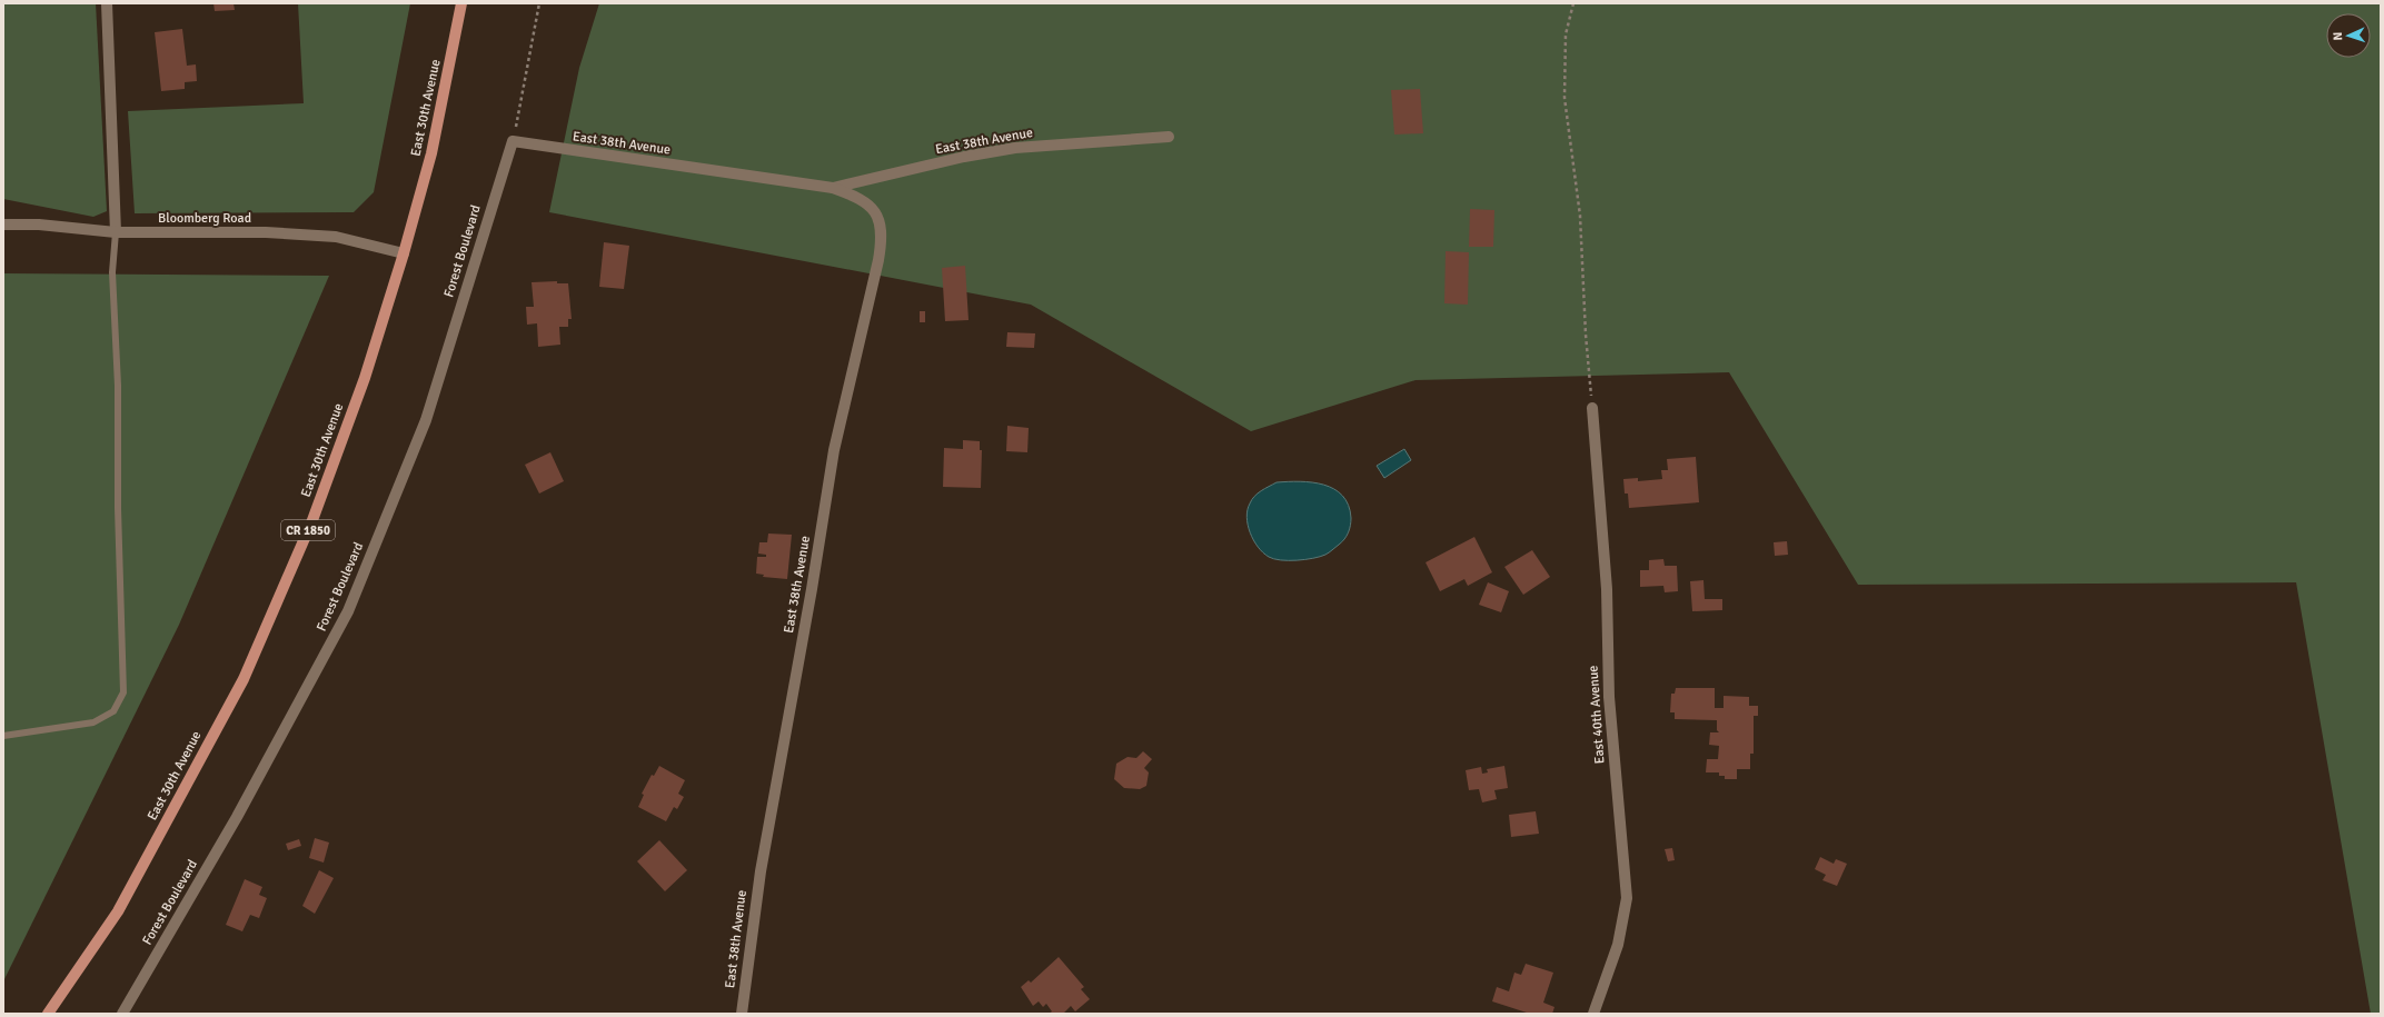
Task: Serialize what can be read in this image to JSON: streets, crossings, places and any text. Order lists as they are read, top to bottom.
{
  "streets": {
    "main road": ["East 30th Avenue", "CR 1850"],
    "street": [
      "East 38th Avenue",
      "Bloomberg Road",
      "Forest Boulevard",
      "East 40th Avenue"
    ]
  },
  "crossings": [
    ["East 30th Avenue", "Bloomberg Road"],
    ["East 38th Avenue", "Forest Boulevard"]
  ],
  "north": "left"
}
